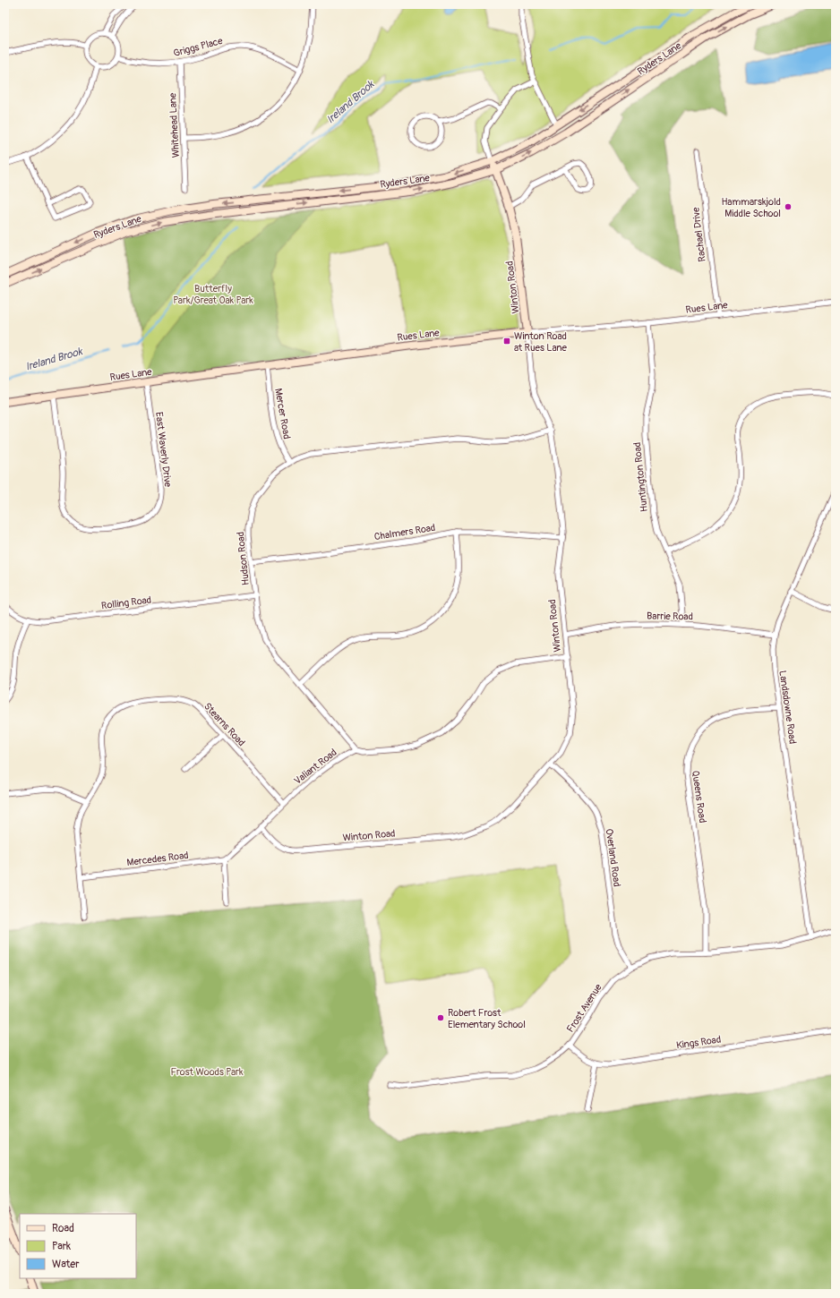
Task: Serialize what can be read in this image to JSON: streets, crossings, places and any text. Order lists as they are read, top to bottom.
{
  "streets": {
    "main road": ["Ryders Lane", "Winton Road", "Rues Lane"],
    "street": [
      "Griggs Place",
      "Whitehead Lane",
      "Rachael Drive",
      "Mercer Road",
      "East Waverly Drive",
      "Huntington Road",
      "Chalmers Road",
      "Hudson Road",
      "Rolling Road",
      "Barrie Road",
      "Landsdowne Road",
      "Stearns Road",
      "Valiant Road",
      "Queens Road",
      "Overland Road",
      "Mercedes Road",
      "Frost Avenue",
      "Kings Road"
    ]
  },
  "crossings": [
    ["Griggs Place", "Whitehead Lane"],
    ["Ryders Lane", "Winton Road"],
    ["Rachael Drive", "Rues Lane"],
    ["Winton Road", "Rues Lane"],
    ["Winton Road", "Chalmers Road"],
    ["Winton Road", "Hudson Road"],
    ["Winton Road", "Barrie Road"],
    ["Winton Road", "Valiant Road"],
    ["Winton Road", "Overland Road"],
    ["Rues Lane", "Mercer Road"],
    ["Rues Lane", "East Waverly Drive"],
    ["Rues Lane", "Huntington Road"],
    ["Mercer Road", "Hudson Road"],
    ["Huntington Road", "Barrie Road"],
    ["Chalmers Road", "Hudson Road"],
    ["Hudson Road", "Rolling Road"],
    ["Hudson Road", "Valiant Road"],
    ["Barrie Road", "Landsdowne Road"],
    ["Landsdowne Road", "Queens Road"],
    ["Landsdowne Road", "Frost Avenue"],
    ["Stearns Road", "Valiant Road"],
    ["Stearns Road", "Mercedes Road"],
    ["Valiant Road", "Mercedes Road"],
    ["Queens Road", "Frost Avenue"],
    ["Overland Road", "Frost Avenue"],
    ["Frost Avenue", "Kings Road"]
  ],
  "water": ["Ireland Brook"],
  "parks": ["Butterfly Park/Great Oak Park", "Frost Woods Park"],
  "places": {
    "other": ["Hammarskjold Middle School", "Robert Frost Elementary School"],
    "transit": ["Winton Road at Rues Lane"]
  },
  "legend": ["Road", "Park", "Water"]
}
